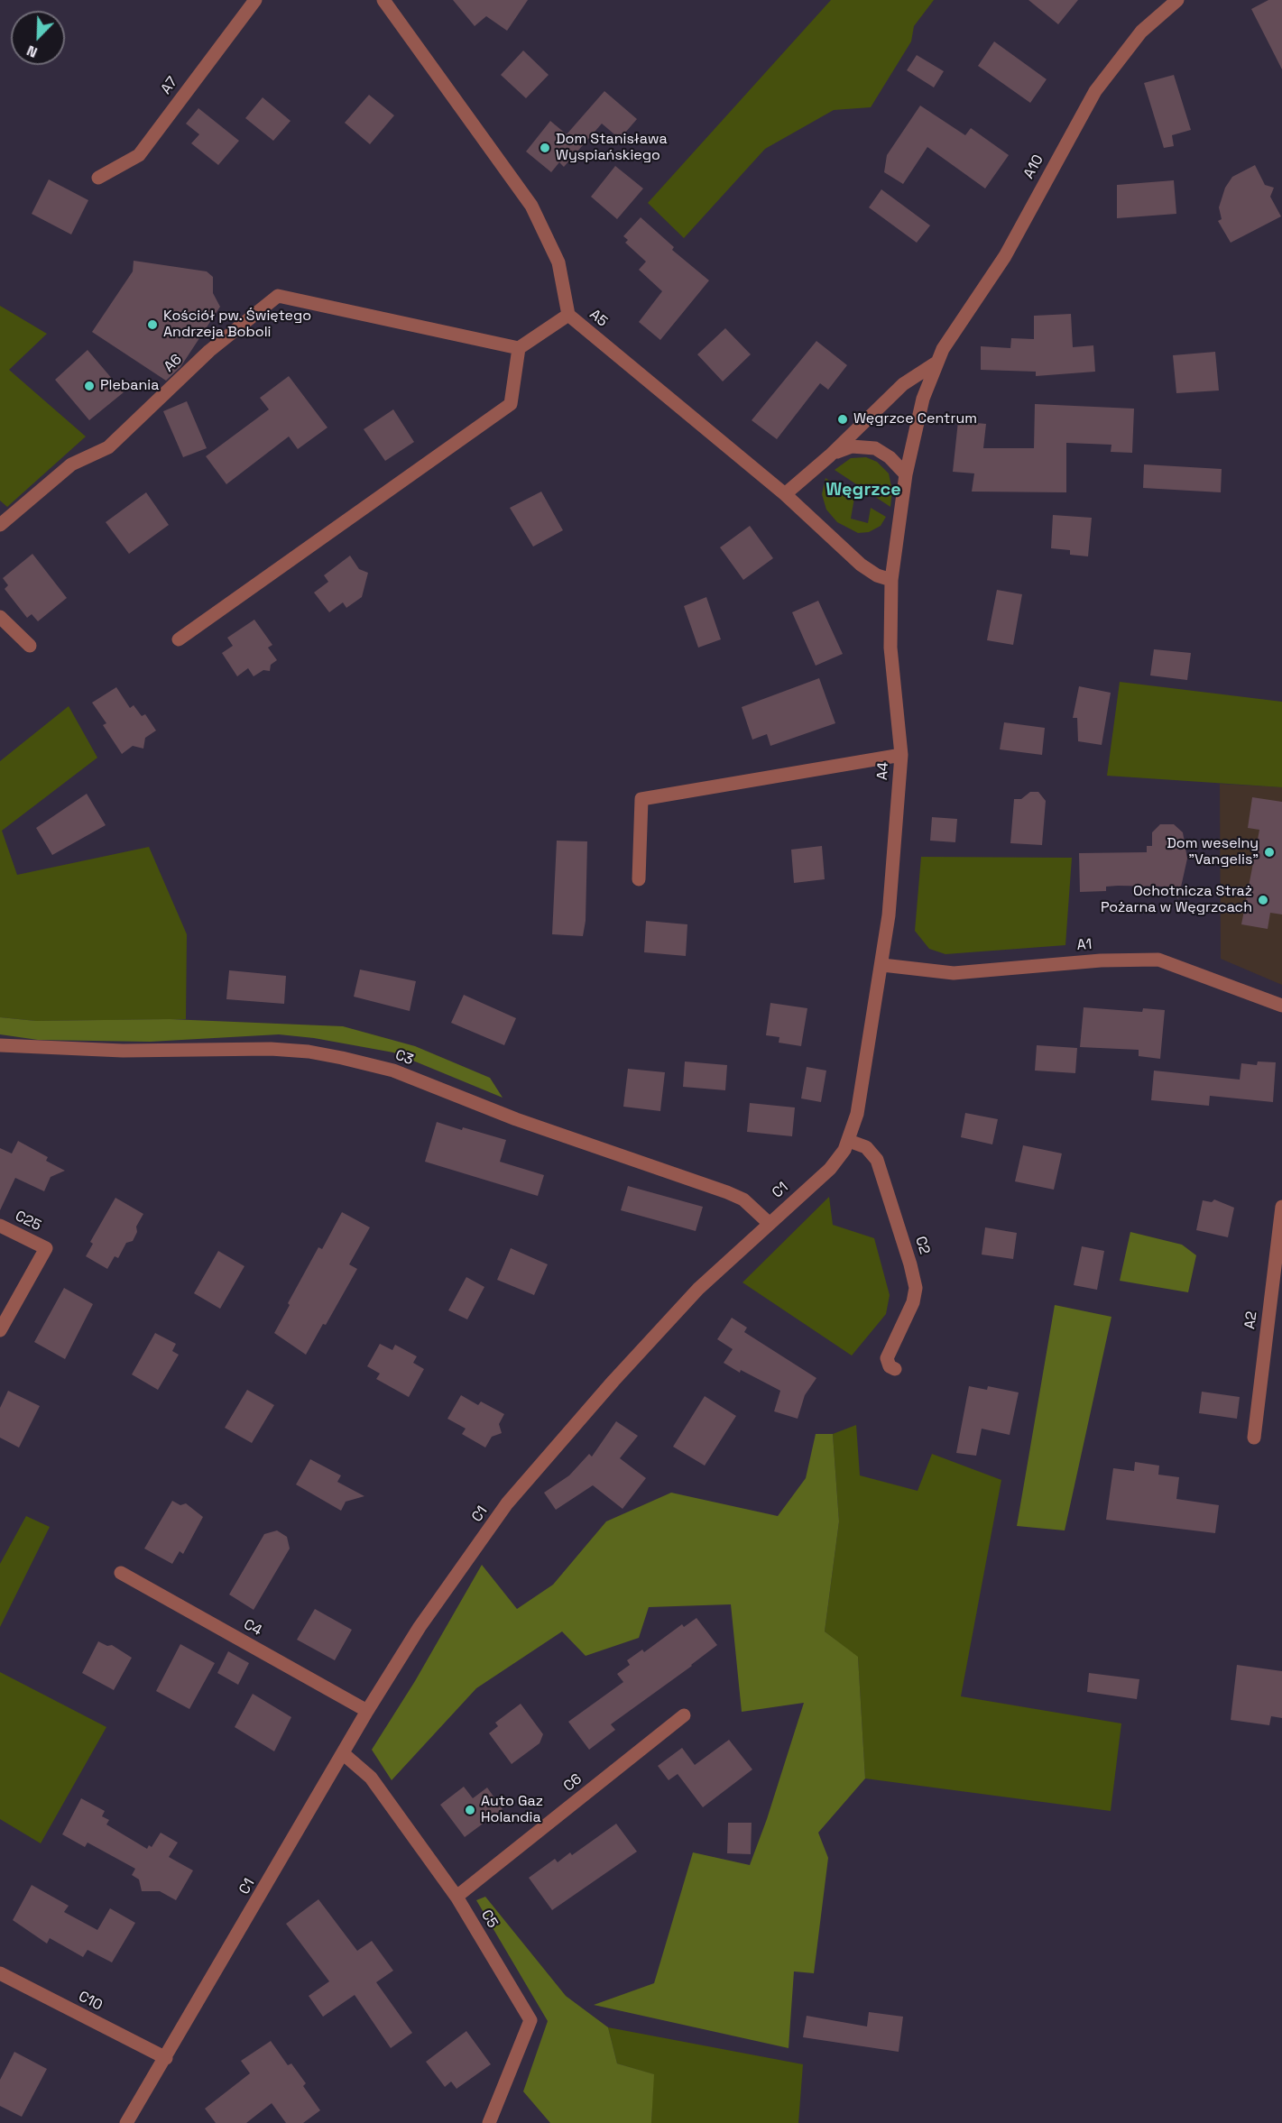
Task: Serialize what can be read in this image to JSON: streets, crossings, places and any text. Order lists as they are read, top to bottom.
{
  "streets": {
    "street": [
      "A7",
      "A10",
      "A5",
      "A6",
      "A4",
      "A1",
      "C3",
      "C1",
      "C25",
      "C2",
      "A2",
      "C4",
      "C6",
      "C5",
      "C10"
    ]
  },
  "crossings": [
    ["A10", "A5"],
    ["A10", "A4"],
    ["A5", "A4"],
    ["A4", "A1"],
    ["A4", "C1"],
    ["A1", "C1"],
    ["C3", "C1"],
    ["C1", "C2"],
    ["C1", "C4"],
    ["C1", "C5"],
    ["C1", "C10"],
    ["C6", "C5"]
  ],
  "districts": ["Węgrzce"],
  "places": [
    "Dom Stanisława Wyspiańskiego",
    "Kościół pw. Świętego Andrzeja Boboli",
    "Plebania",
    "Węgrzce Centrum",
    "Dom weselny \"Vangelis\"",
    "Ochotnicza Straż Pożarna w Węgrzcach",
    "Auto Gaz Holandia"
  ],
  "north": "bottom left"
}
